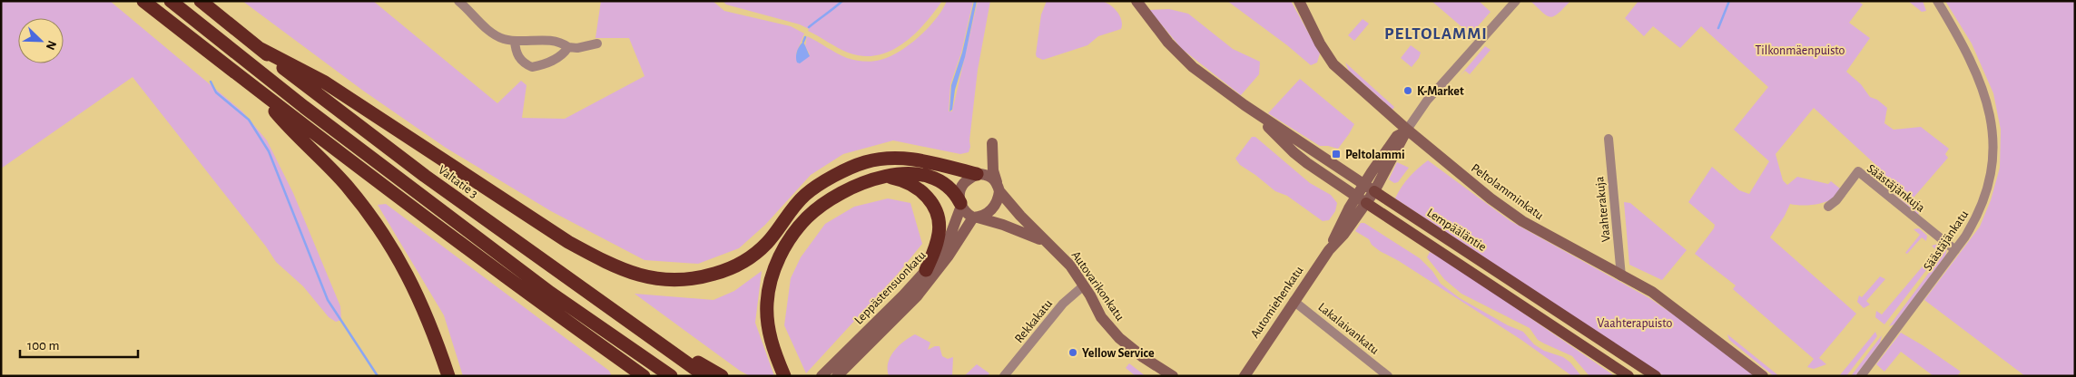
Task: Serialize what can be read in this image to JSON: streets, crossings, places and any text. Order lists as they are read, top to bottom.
{
  "streets": {
    "highway": ["Valtatie 3"],
    "main road": [
      "Peltolamminkatu",
      "Lempääläntie",
      "Autovarikonkatu",
      "Leppästensuonkatu",
      "Automiehenkatu"
    ],
    "street": [
      "Säästäjänkuja",
      "Vaahterakuja",
      "Säästäjänkatu",
      "Rekkakatu",
      "Lakalaivankatu"
    ]
  },
  "crossings": [
    ["Säästäjänkuja", "Säästäjänkatu"],
    ["Peltolamminkatu", "Vaahterakuja"],
    ["Peltolamminkatu", "Automiehenkatu"],
    ["Lempääläntie", "Automiehenkatu"],
    ["Autovarikonkatu", "Leppästensuonkatu"],
    ["Autovarikonkatu", "Rekkakatu"],
    ["Automiehenkatu", "Lakalaivankatu"]
  ],
  "districts": ["PELTOLAMMI"],
  "parks": ["Tilkonmäenpuisto", "Vaahterapuisto"],
  "places": {
    "other": ["K-Market", "Yellow Service"],
    "transit": ["Peltolammi"]
  },
  "scale_bar": "100 m",
  "north": "bottom right"
}
